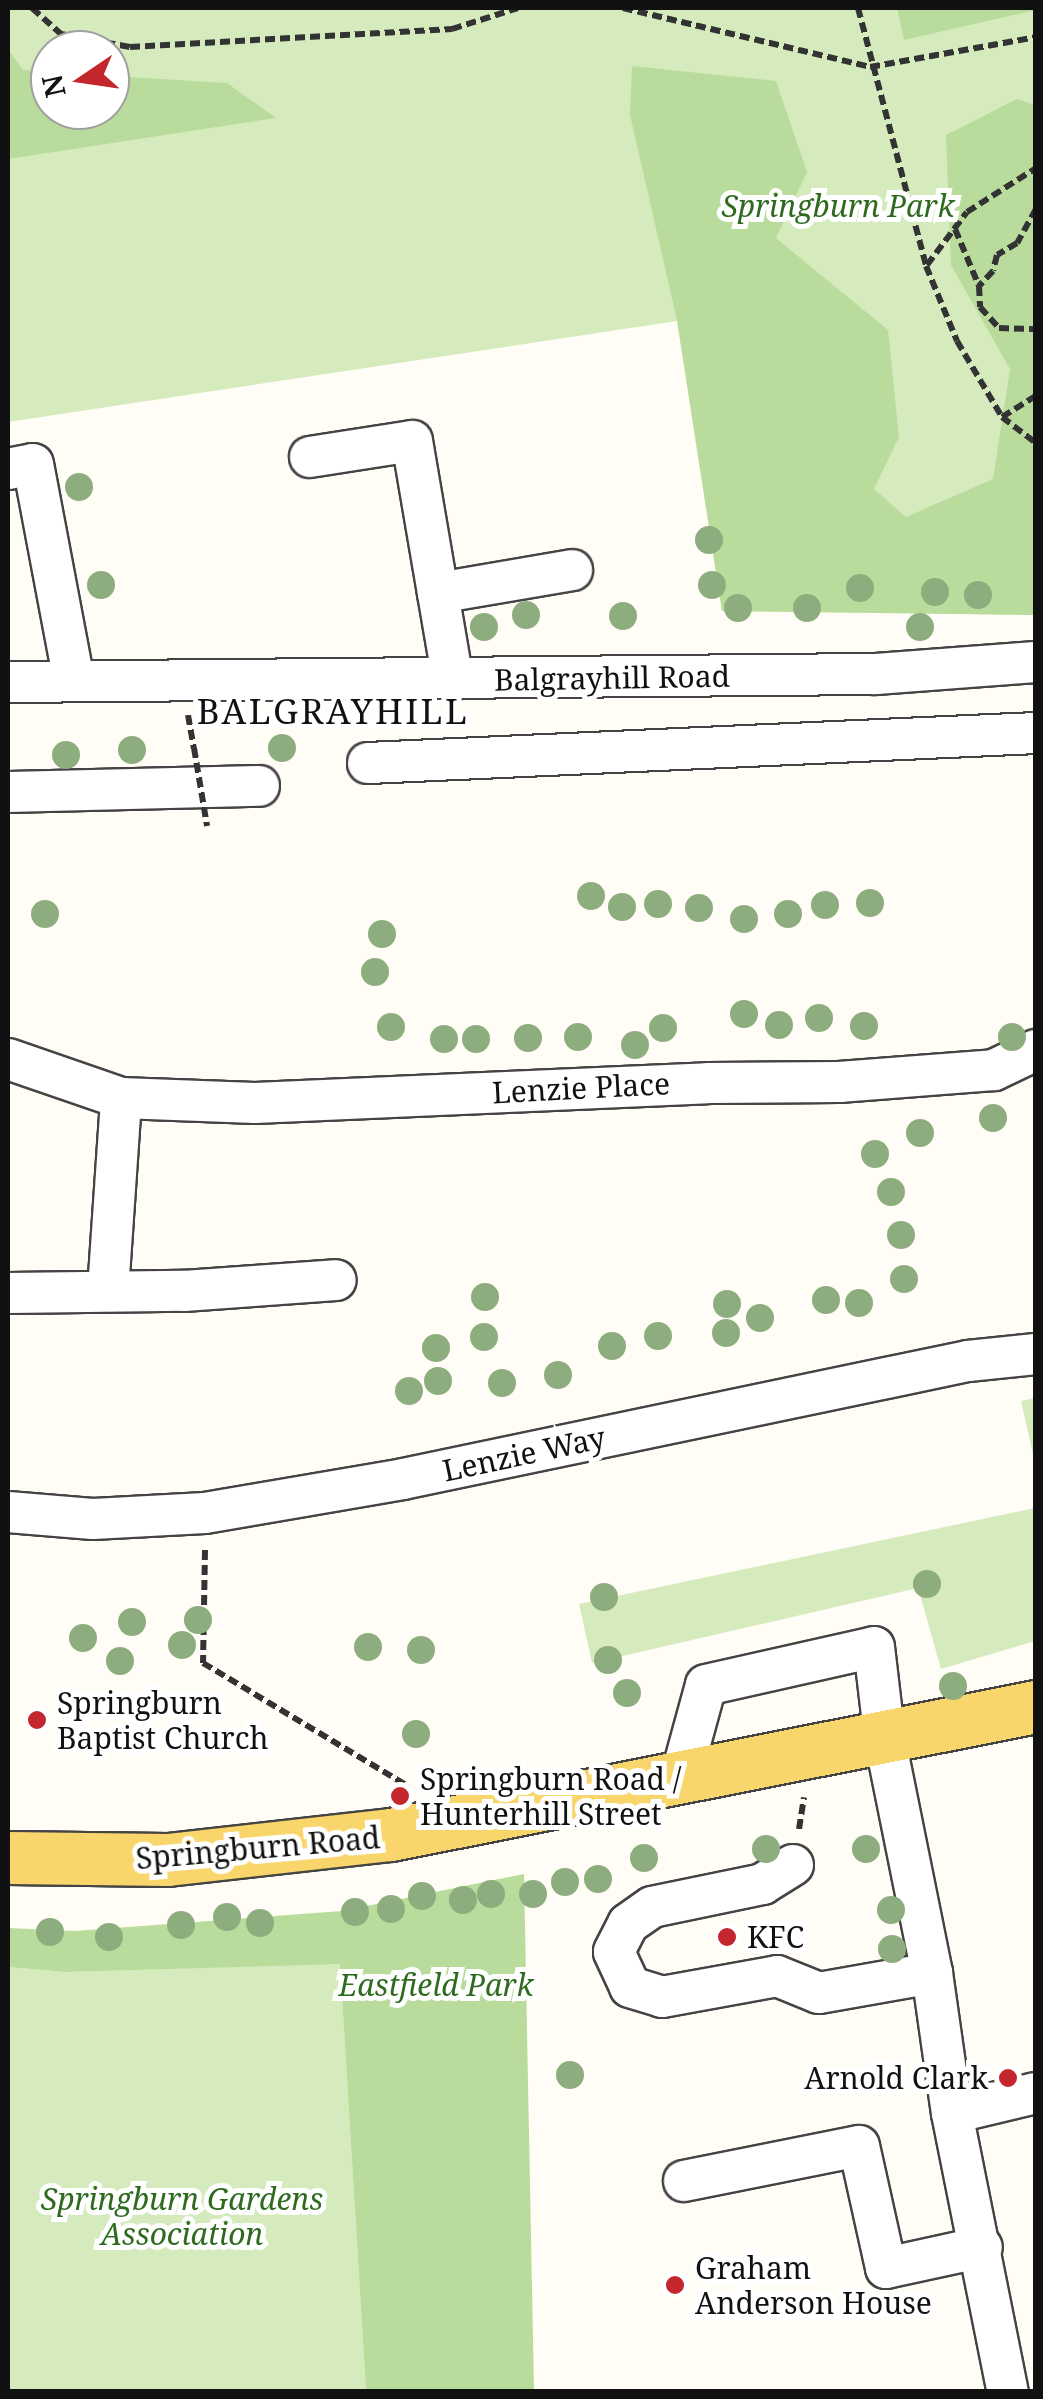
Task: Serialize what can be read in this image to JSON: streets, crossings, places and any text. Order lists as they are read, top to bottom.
{
  "streets": {
    "main road": ["Springburn Road"],
    "street": ["Balgrayhill Road", "Lenzie Place", "Lenzie Way"]
  },
  "districts": ["BALGRAYHILL"],
  "parks": ["Springburn Park", "Eastfield Park", "Springburn Gardens Association"],
  "places": [
    "Springburn Baptist Church",
    "Springburn Road / Hunterhill Street",
    "KFC",
    "Arnold Clark",
    "Graham Anderson House"
  ],
  "north": "left"
}
